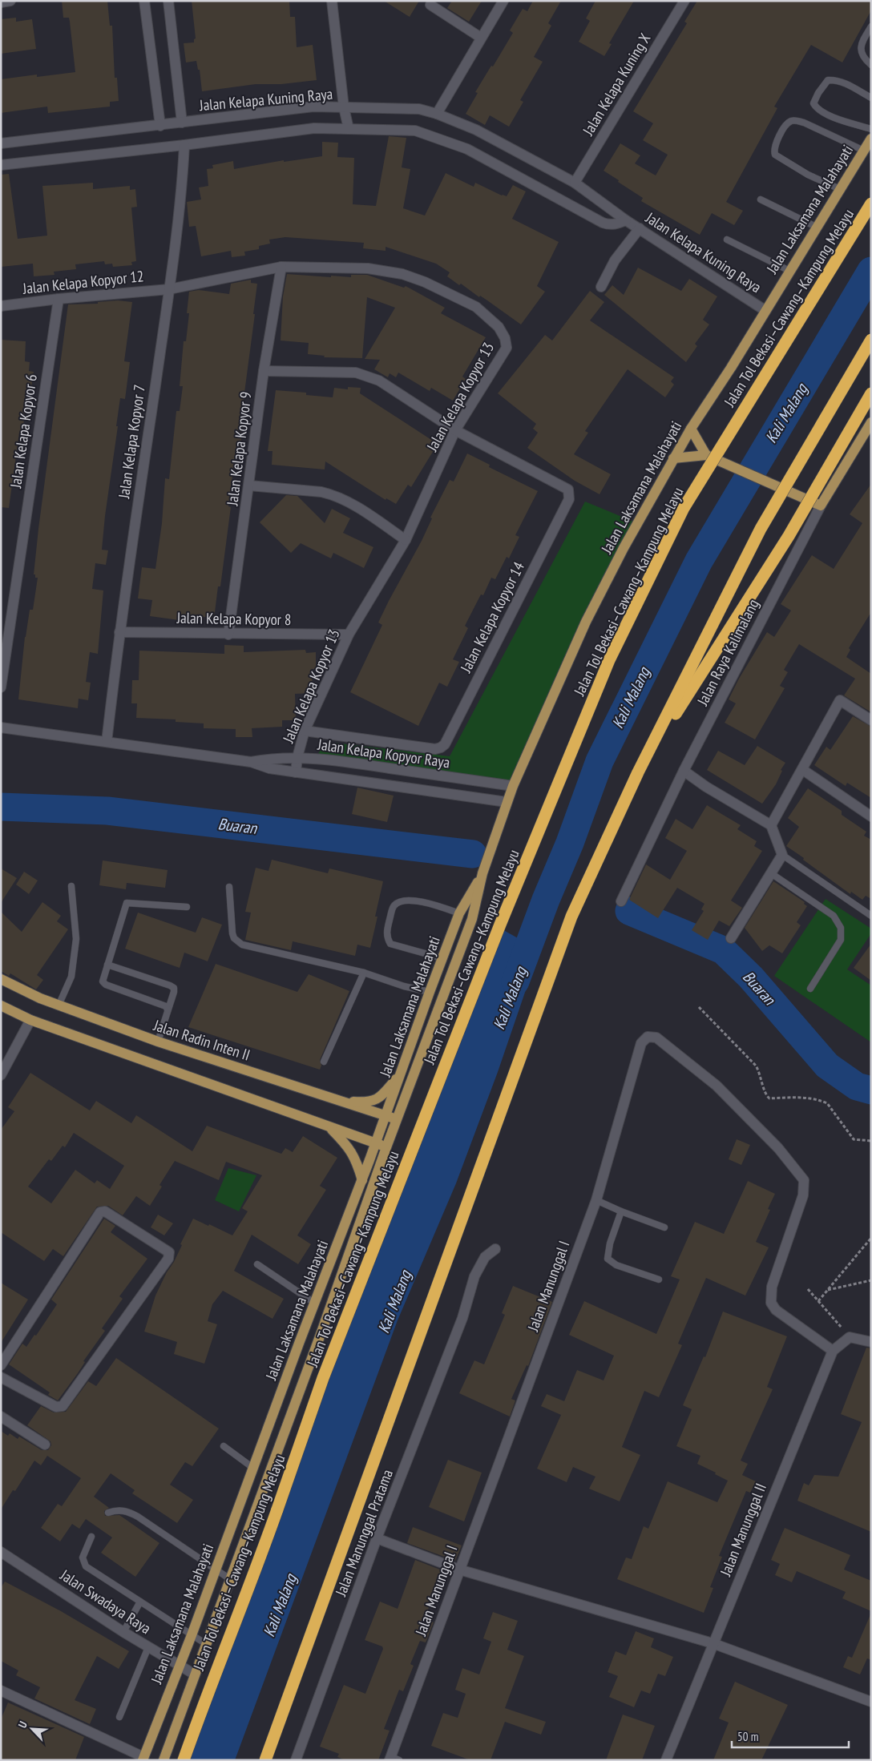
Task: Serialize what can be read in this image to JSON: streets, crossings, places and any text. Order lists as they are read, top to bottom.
{
  "streets": {
    "highway": ["Jalan Tol Bekasi–Cawang–Kampung Melayu"],
    "main road": ["Jalan Laksamana Malahayati", "Jalan Raya Kalimalang", "Jalan Radin Inten II"],
    "street": [
      "Jalan Kelapa Kuning X",
      "Jalan Kelapa Kuning Raya",
      "Jalan Kelapa Kopyor 12",
      "Jalan Kelapa Kopyor 13",
      "Jalan Kelapa Kopyor 6",
      "Jalan Kelapa Kopyor 7",
      "Jalan Kelapa Kopyor 9",
      "Jalan Kelapa Kopyor 14",
      "Jalan Kelapa Kopyor 8",
      "Jalan Kelapa Kopyor Raya",
      "Jalan Manunggal I",
      "Jalan Manunggal II",
      "Jalan Manunggal Pratama",
      "Jalan Swadaya Raya"
    ]
  },
  "crossings": [
    ["Jalan Kelapa Kuning X", "Jalan Kelapa Kuning Raya"],
    ["Jalan Kelapa Kuning Raya", "Jalan Laksamana Malahayati"],
    ["Jalan Kelapa Kuning Raya", "Jalan Kelapa Kopyor 7"],
    ["Jalan Laksamana Malahayati", "Jalan Kelapa Kopyor Raya"],
    ["Jalan Laksamana Malahayati", "Jalan Radin Inten II"],
    ["Jalan Laksamana Malahayati", "Jalan Swadaya Raya"],
    ["Jalan Kelapa Kopyor 12", "Jalan Kelapa Kopyor 13"],
    ["Jalan Kelapa Kopyor 12", "Jalan Kelapa Kopyor 6"],
    ["Jalan Kelapa Kopyor 12", "Jalan Kelapa Kopyor 7"],
    ["Jalan Kelapa Kopyor 13", "Jalan Kelapa Kopyor 7"],
    ["Jalan Kelapa Kopyor 13", "Jalan Kelapa Kopyor 9"],
    ["Jalan Kelapa Kopyor 13", "Jalan Kelapa Kopyor 14"],
    ["Jalan Kelapa Kopyor 13", "Jalan Kelapa Kopyor 8"],
    ["Jalan Kelapa Kopyor 13", "Jalan Kelapa Kopyor Raya"],
    ["Jalan Kelapa Kopyor 7", "Jalan Kelapa Kopyor 8"],
    ["Jalan Kelapa Kopyor 7", "Jalan Kelapa Kopyor Raya"],
    ["Jalan Kelapa Kopyor 9", "Jalan Kelapa Kopyor 8"],
    ["Jalan Manunggal I", "Jalan Manunggal II"]
  ],
  "water": ["Kali Malang", "Buaran"],
  "scale_bar": "50 m",
  "north": "top left"
}
